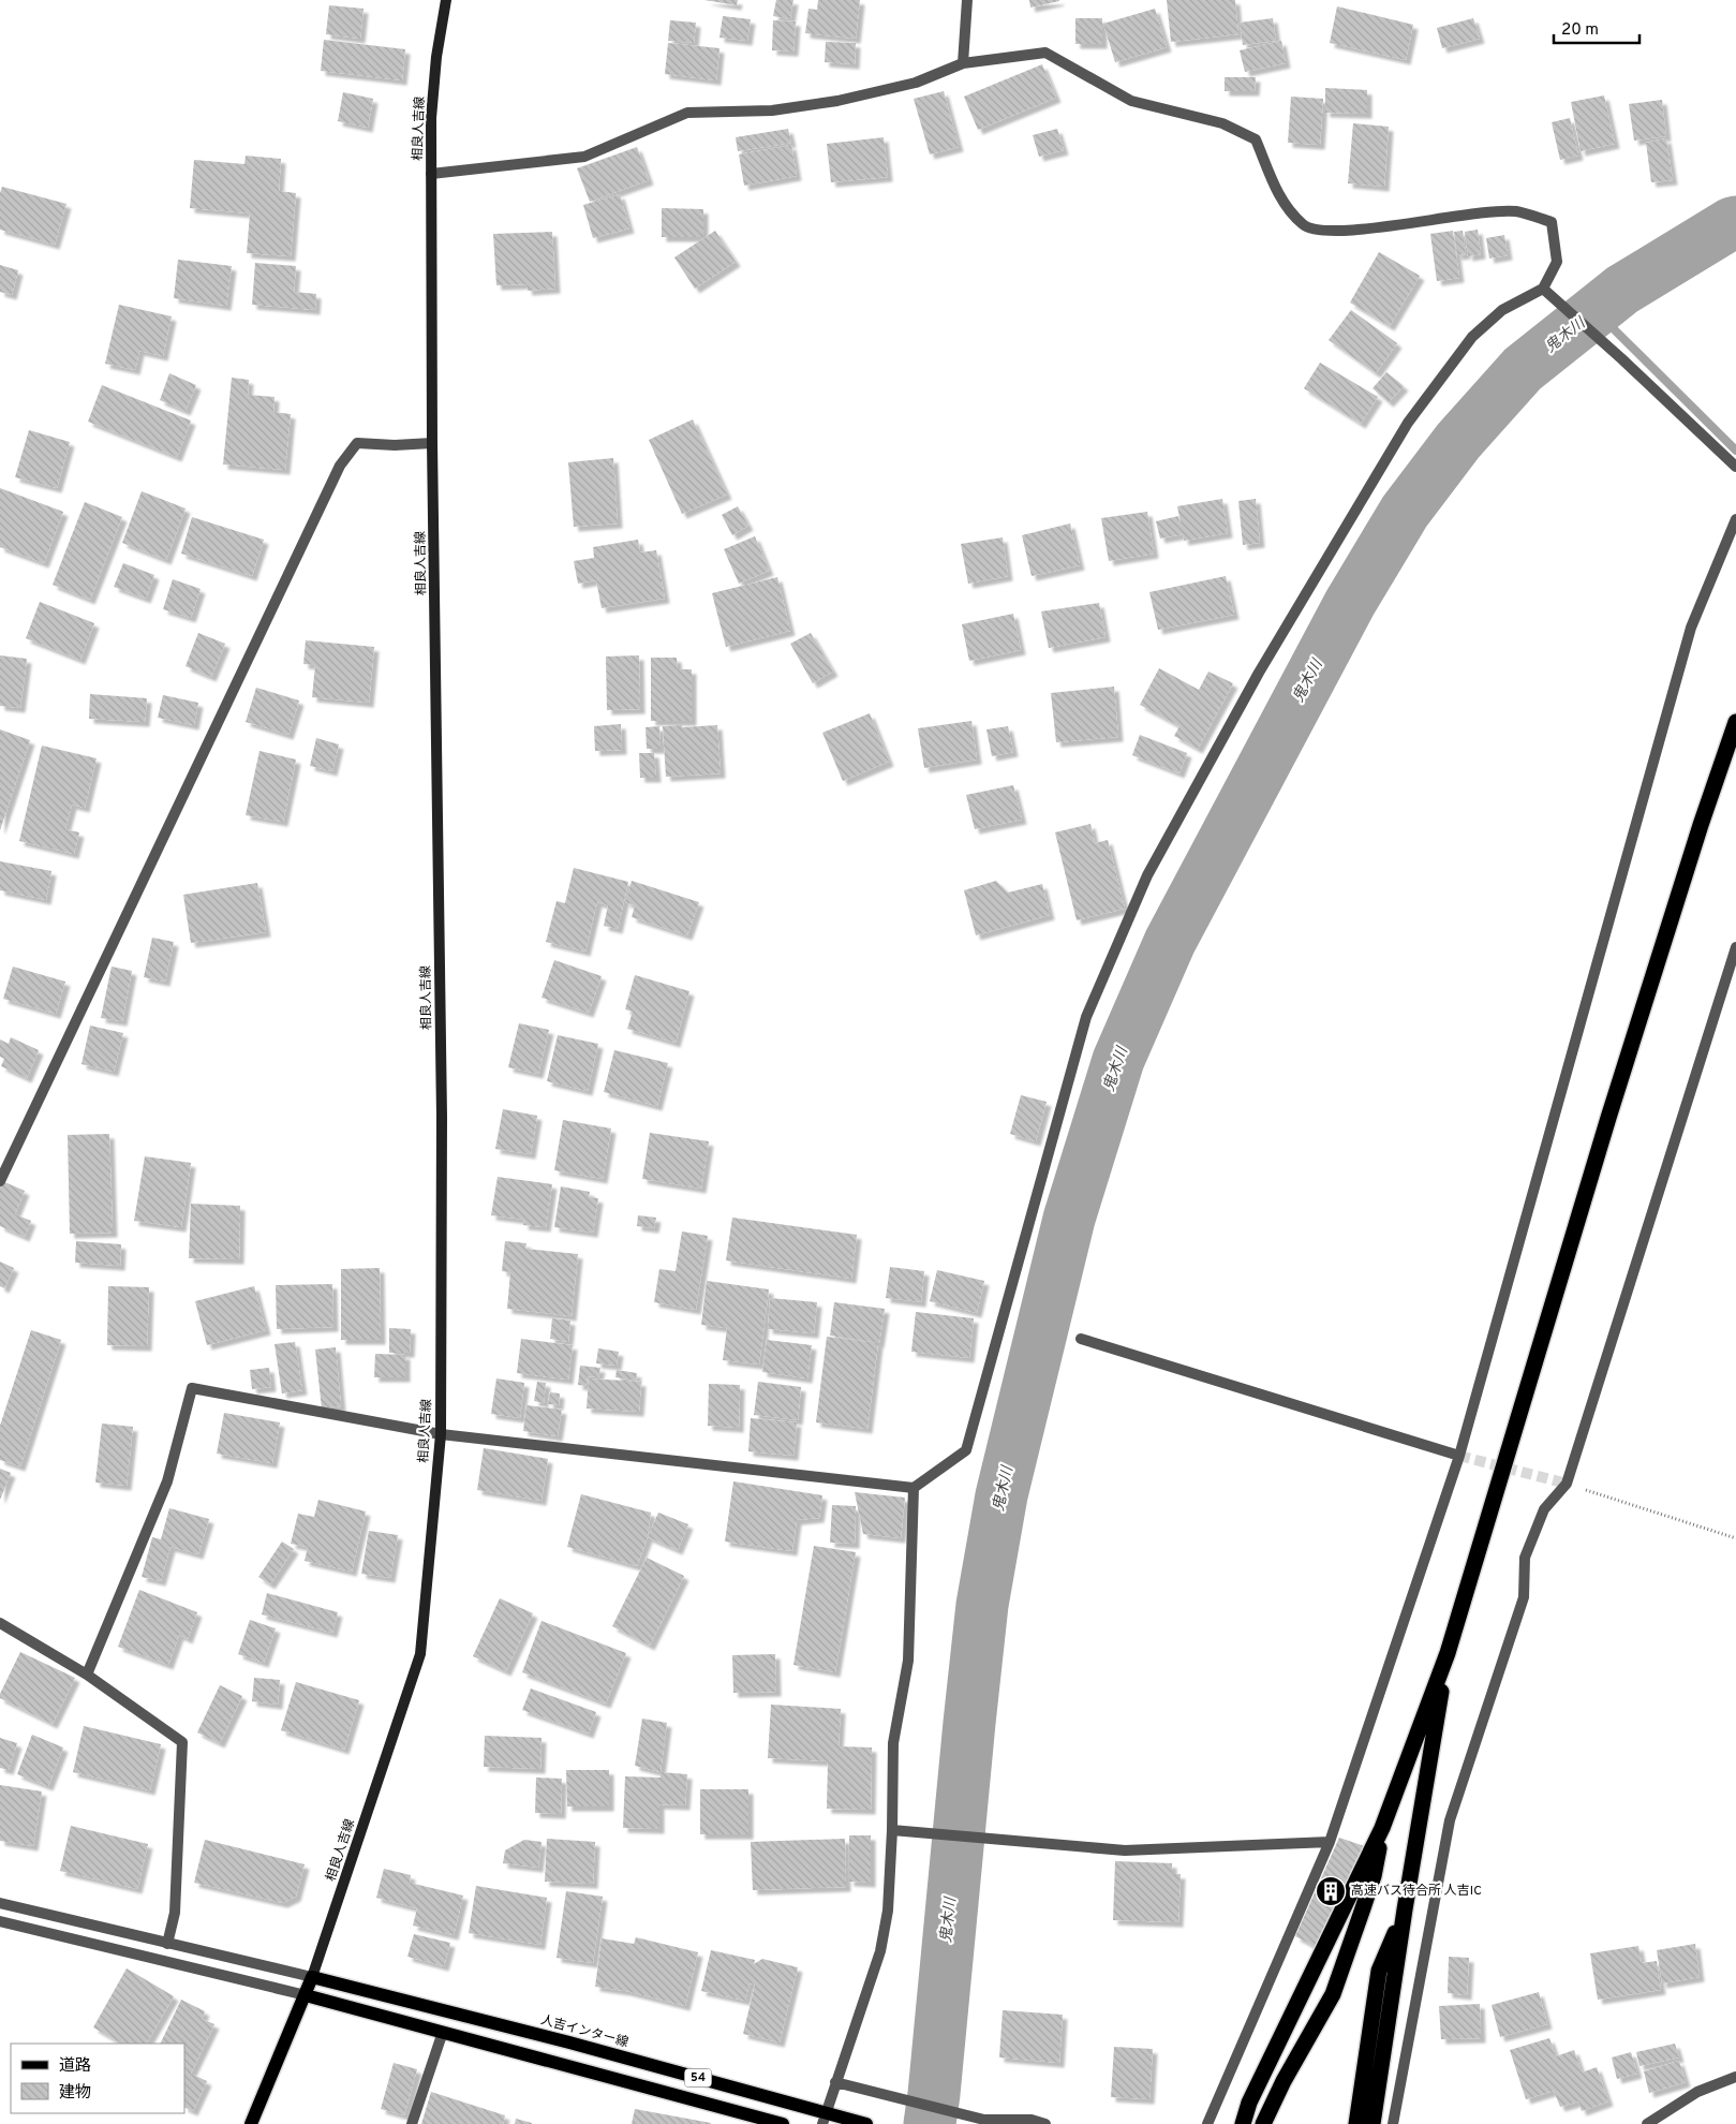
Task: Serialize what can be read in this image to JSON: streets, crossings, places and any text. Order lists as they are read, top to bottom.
{
  "streets": {
    "main road": ["相良人吉線", "人吉インター線", "54"]
  },
  "crossings": [
    ["相良人吉線", "人吉インター線"]
  ],
  "water": ["鬼木川"],
  "places": {
    "building": ["高速バス待合所 人吉IC"]
  },
  "legend": ["道路", "建物"],
  "scale_bar": "20 m"
}
